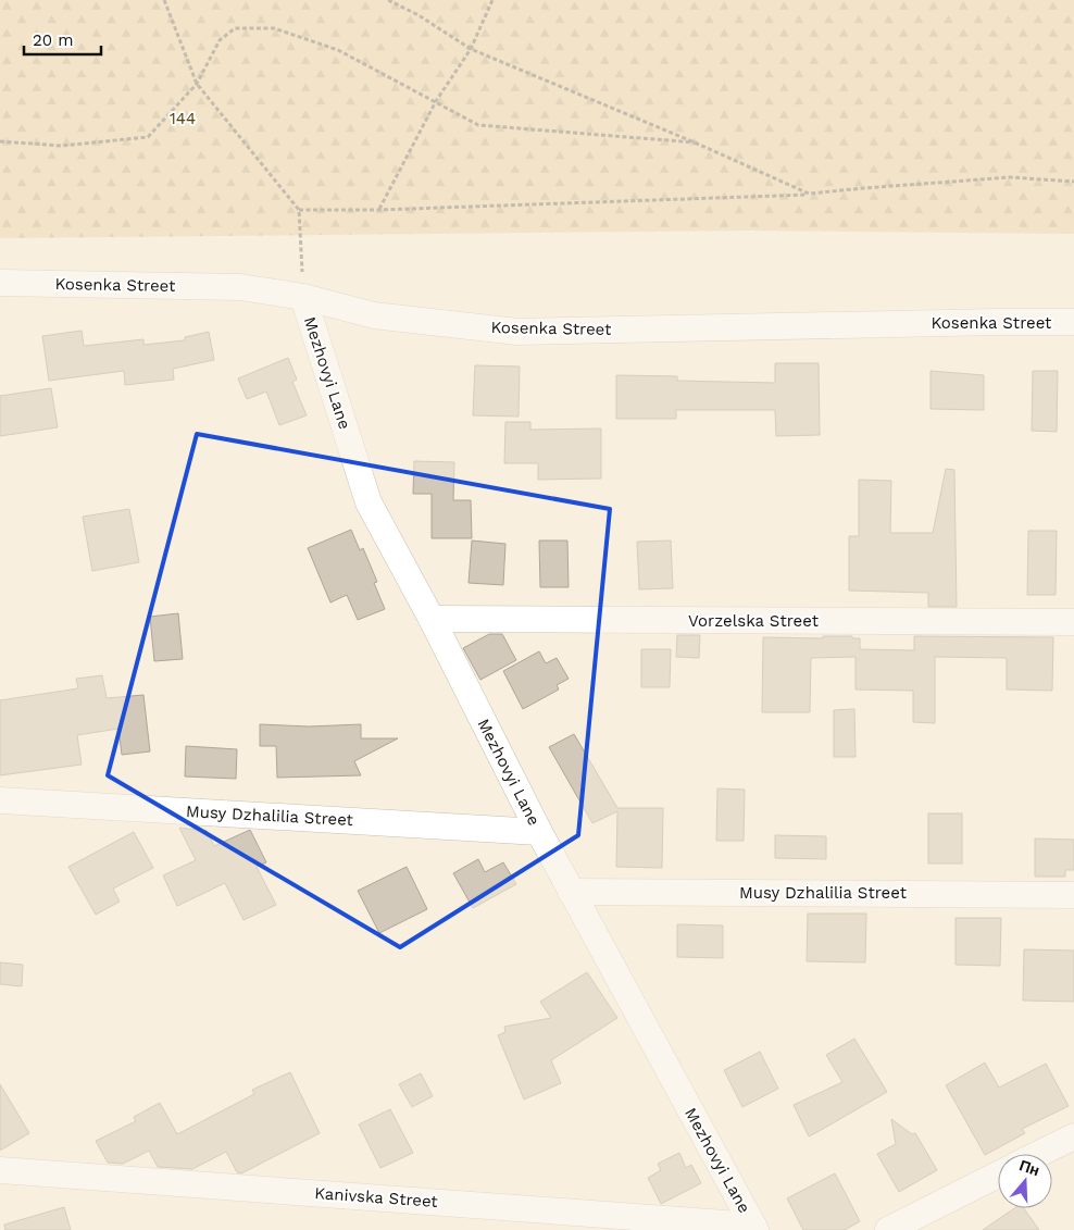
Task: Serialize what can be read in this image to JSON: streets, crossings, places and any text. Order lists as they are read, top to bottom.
{
  "streets": {
    "street": [
      "Kosenka Street",
      "Mezhovyi Lane",
      "Vorzelska Street",
      "Musy Dzhalilia Street",
      "Kanivska Street"
    ]
  },
  "crossings": [
    ["Kosenka Street", "Mezhovyi Lane"],
    ["Mezhovyi Lane", "Vorzelska Street"],
    ["Mezhovyi Lane", "Musy Dzhalilia Street"],
    ["Mezhovyi Lane", "Kanivska Street"]
  ],
  "parks": ["144"],
  "scale_bar": "20 m",
  "north": "top"
}
